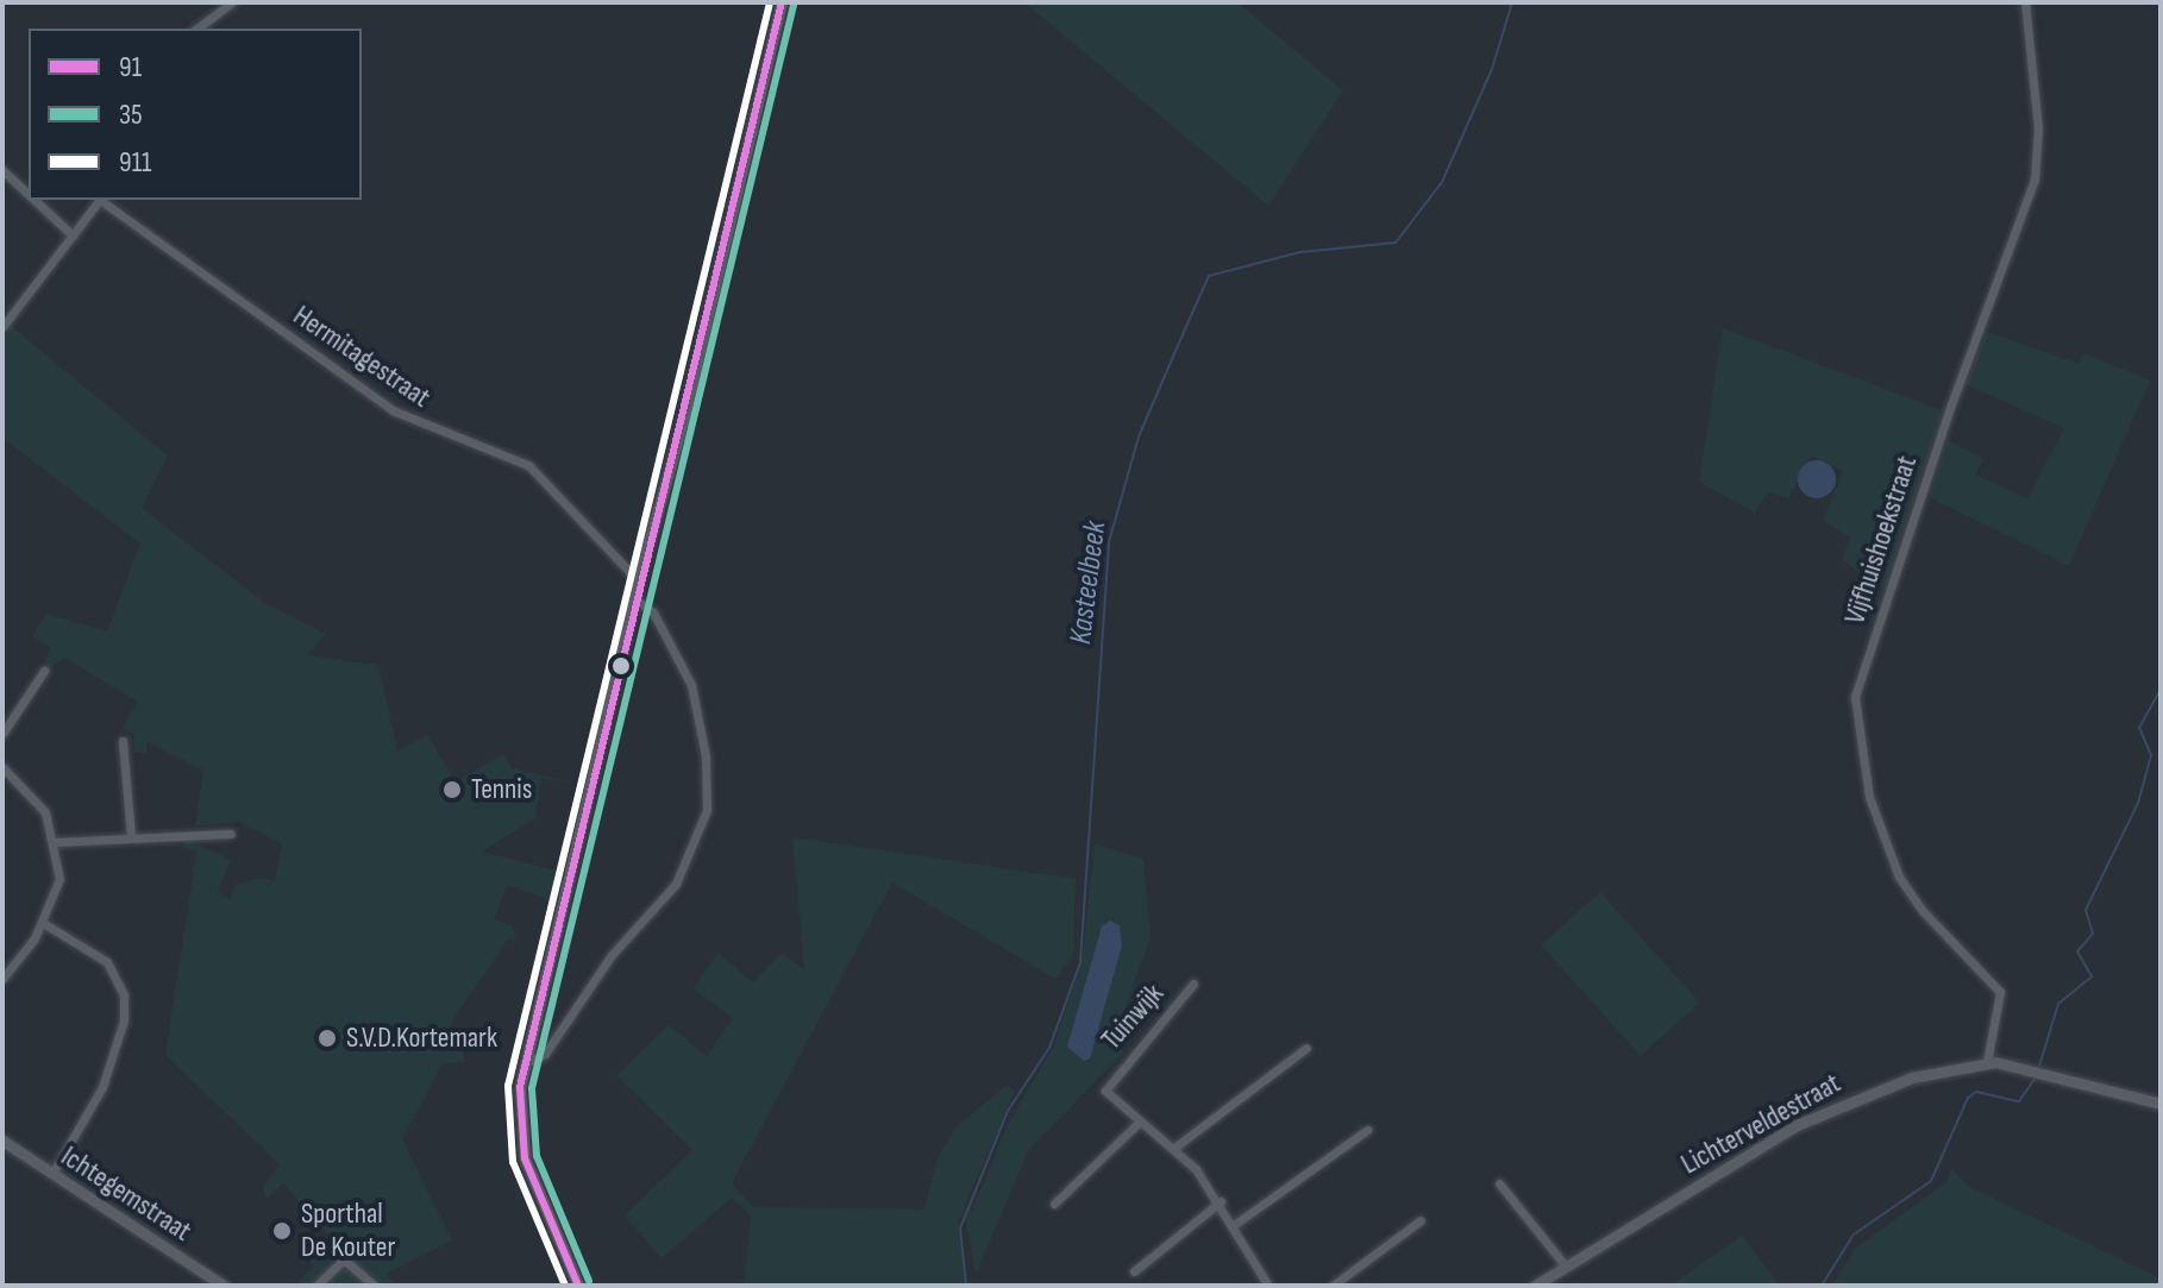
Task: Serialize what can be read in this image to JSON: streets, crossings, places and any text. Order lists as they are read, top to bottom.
{
  "streets": {
    "street": [
      "Hermitagestraat",
      "Vijfhuishoekstraat",
      "Tuinwijk",
      "Lichterveldestraat",
      "Ichtegemstraat"
    ]
  },
  "crossings": [
    ["Vijfhuishoekstraat", "Lichterveldestraat"]
  ],
  "water": ["Kasteelbeek"],
  "places": ["Tennis", "S.V.D.Kortemark", "Sporthal De Kouter"],
  "lines": ["transit line 91", "transit line 911", "transit line 35"],
  "legend": ["91", "35", "911"]
}
